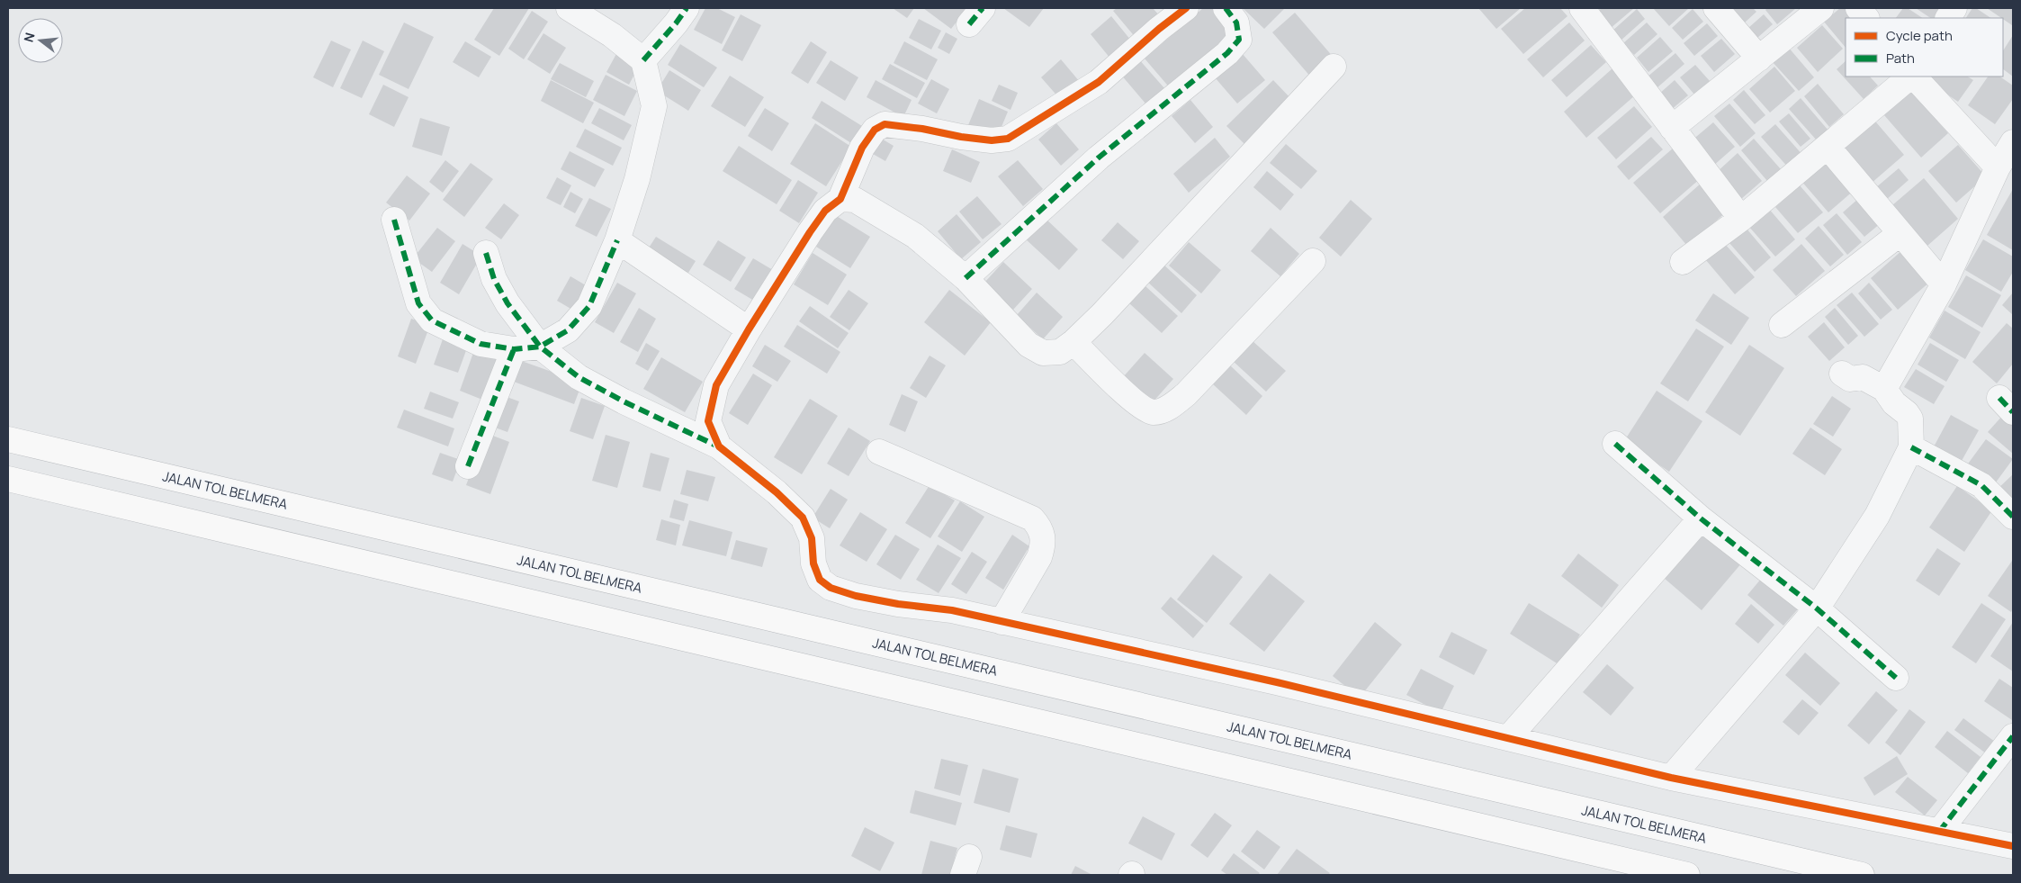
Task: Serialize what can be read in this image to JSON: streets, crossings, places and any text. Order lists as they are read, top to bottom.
{
  "streets": {
    "highway": ["JALAN TOL BELMERA"]
  },
  "legend": ["Cycle path", "Path"],
  "north": "left"
}
